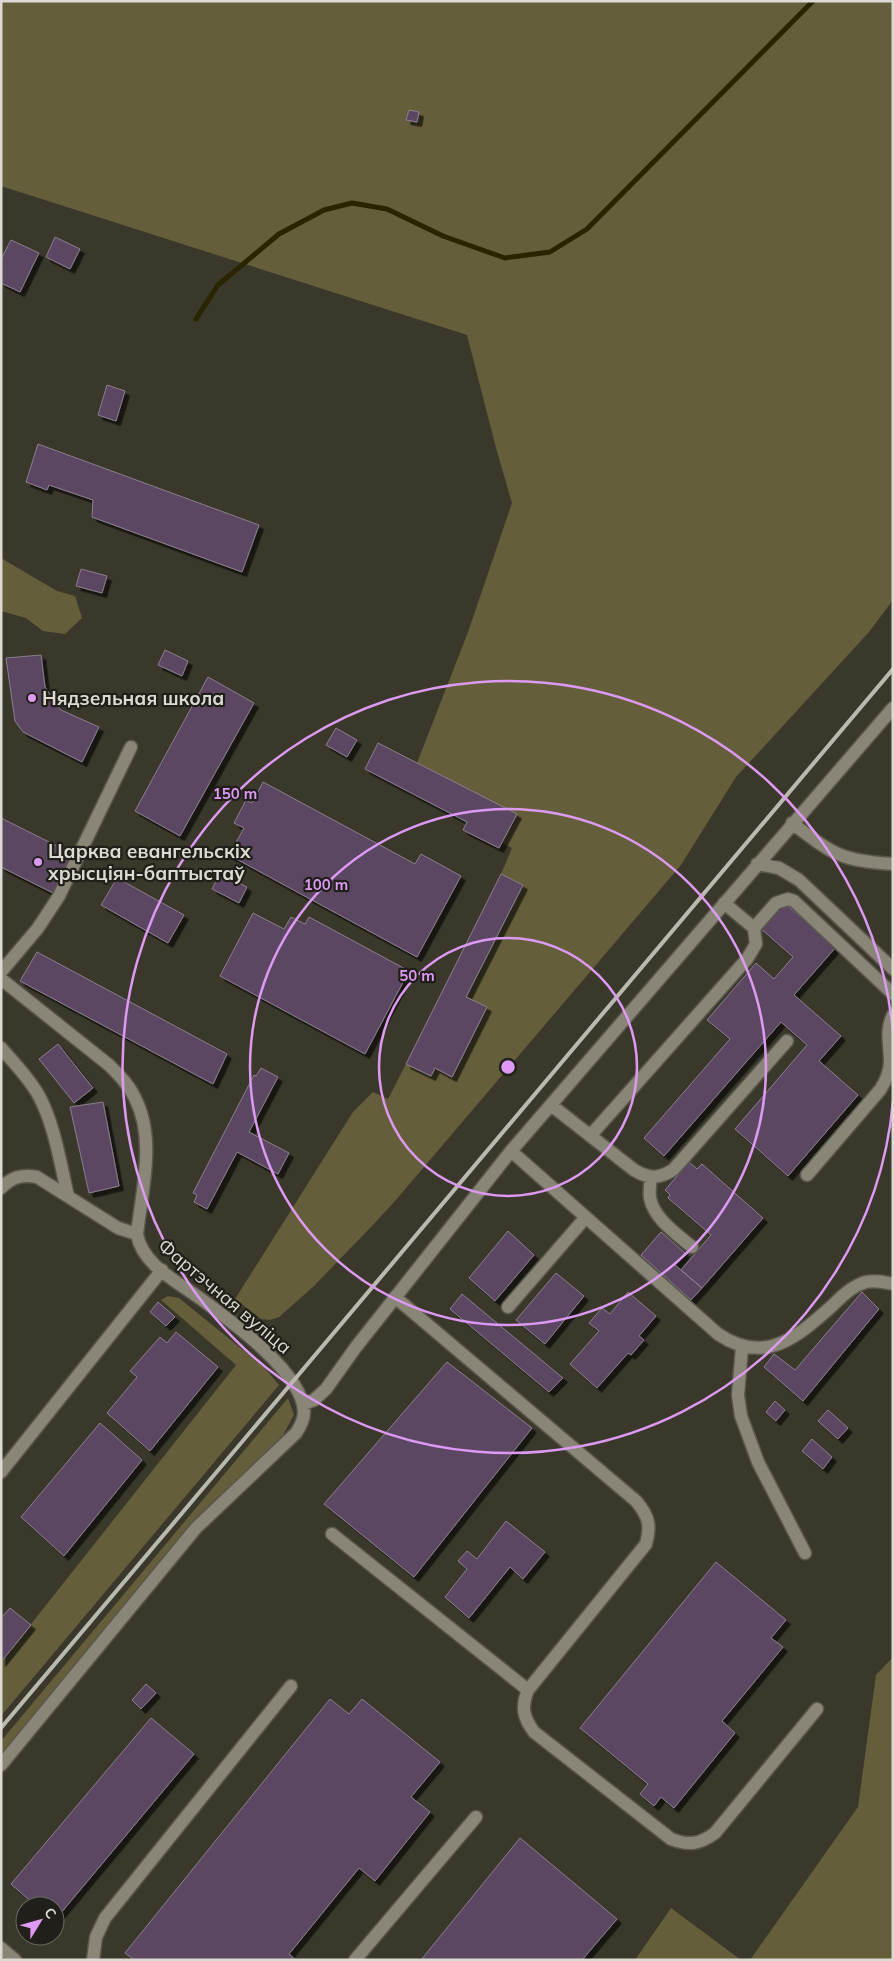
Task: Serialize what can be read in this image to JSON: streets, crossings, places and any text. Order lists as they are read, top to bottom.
{
  "streets": {
    "street": ["Фартэчная вуліца"]
  },
  "places": ["Нядзельная школа", "Царква евангельскіх хрысціян-баптыстаў"],
  "north": "top right",
  "rings": ["150 m", "100 m", "50 m"]
}
